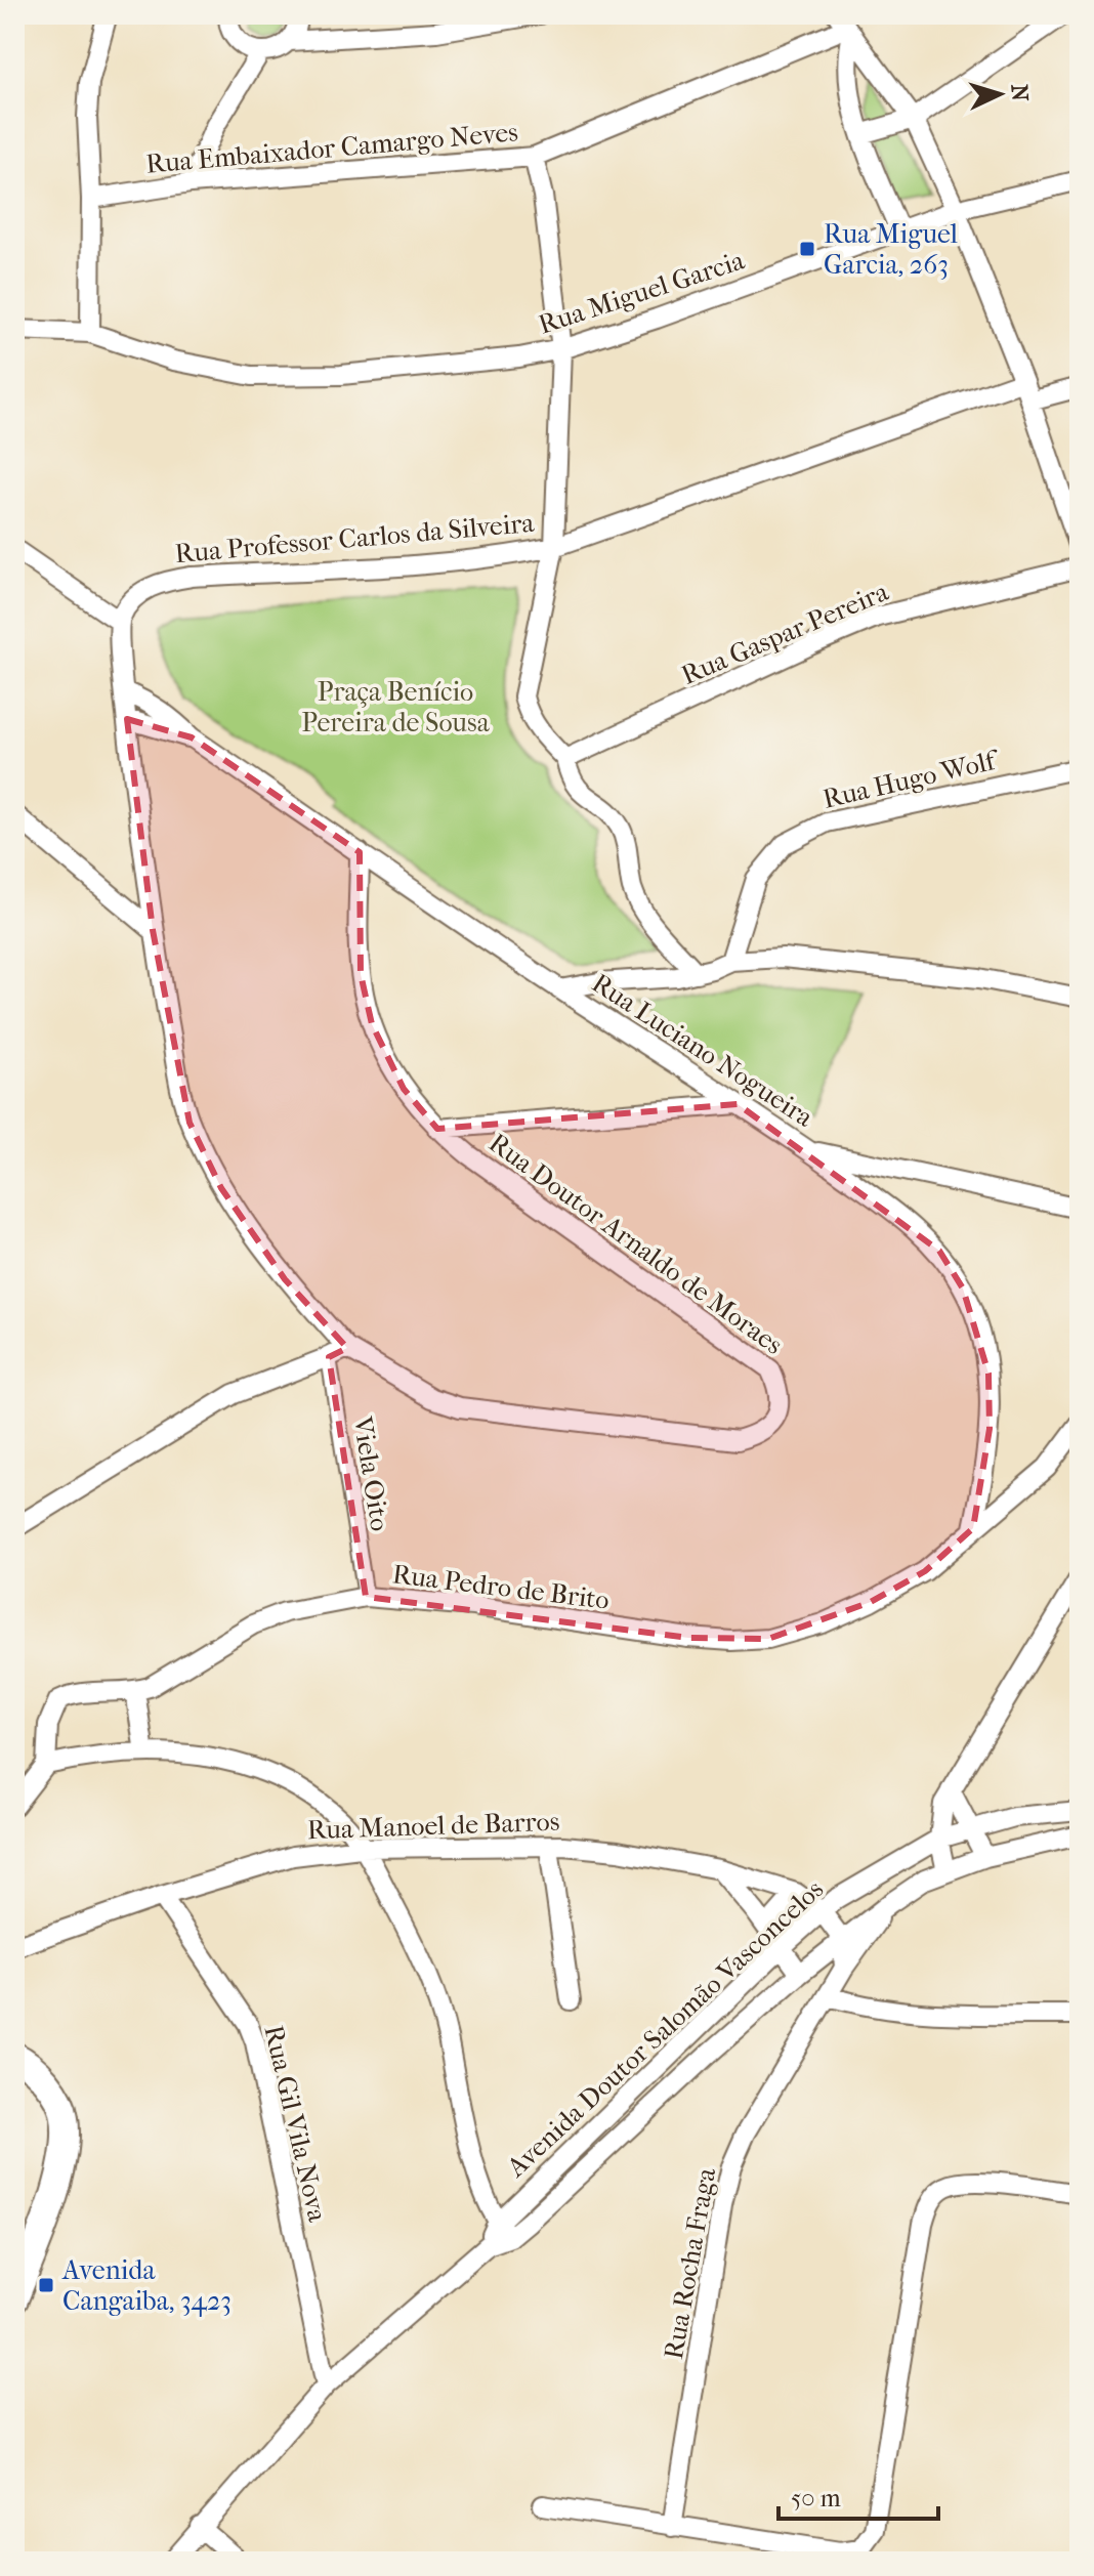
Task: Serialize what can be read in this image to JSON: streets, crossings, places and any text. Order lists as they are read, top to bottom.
{
  "streets": {
    "street": [
      "Rua Embaixador Camargo Neves",
      "Rua Miguel Garcia",
      "Rua Professor Carlos da Silveira",
      "Rua Gaspar Pereira",
      "Rua Hugo Wolf",
      "Rua Luciano Nogueira",
      "Rua Doutor Arnaldo de Moraes",
      "Viela Oito",
      "Rua Pedro de Brito",
      "Rua Manoel de Barros",
      "Avenida Doutor Salomão Vasconcelos",
      "Rua Gil Vila Nova",
      "Rua Rocha Fraga"
    ]
  },
  "crossings": [
    ["Rua Luciano Nogueira", "Rua Doutor Arnaldo de Moraes"],
    ["Rua Luciano Nogueira", "Rua Pedro de Brito"],
    ["Viela Oito", "Rua Pedro de Brito"],
    ["Rua Manoel de Barros", "Avenida Doutor Salomão Vasconcelos"],
    ["Rua Manoel de Barros", "Rua Gil Vila Nova"],
    ["Avenida Doutor Salomão Vasconcelos", "Rua Gil Vila Nova"],
    ["Avenida Doutor Salomão Vasconcelos", "Rua Rocha Fraga"]
  ],
  "parks": ["Praça Benício Pereira de Sousa"],
  "places": {
    "transit": ["Rua Miguel Garcia, 263", "Avenida Cangaiba, 3423"]
  },
  "scale_bar": "50 m",
  "north": "right"
}
